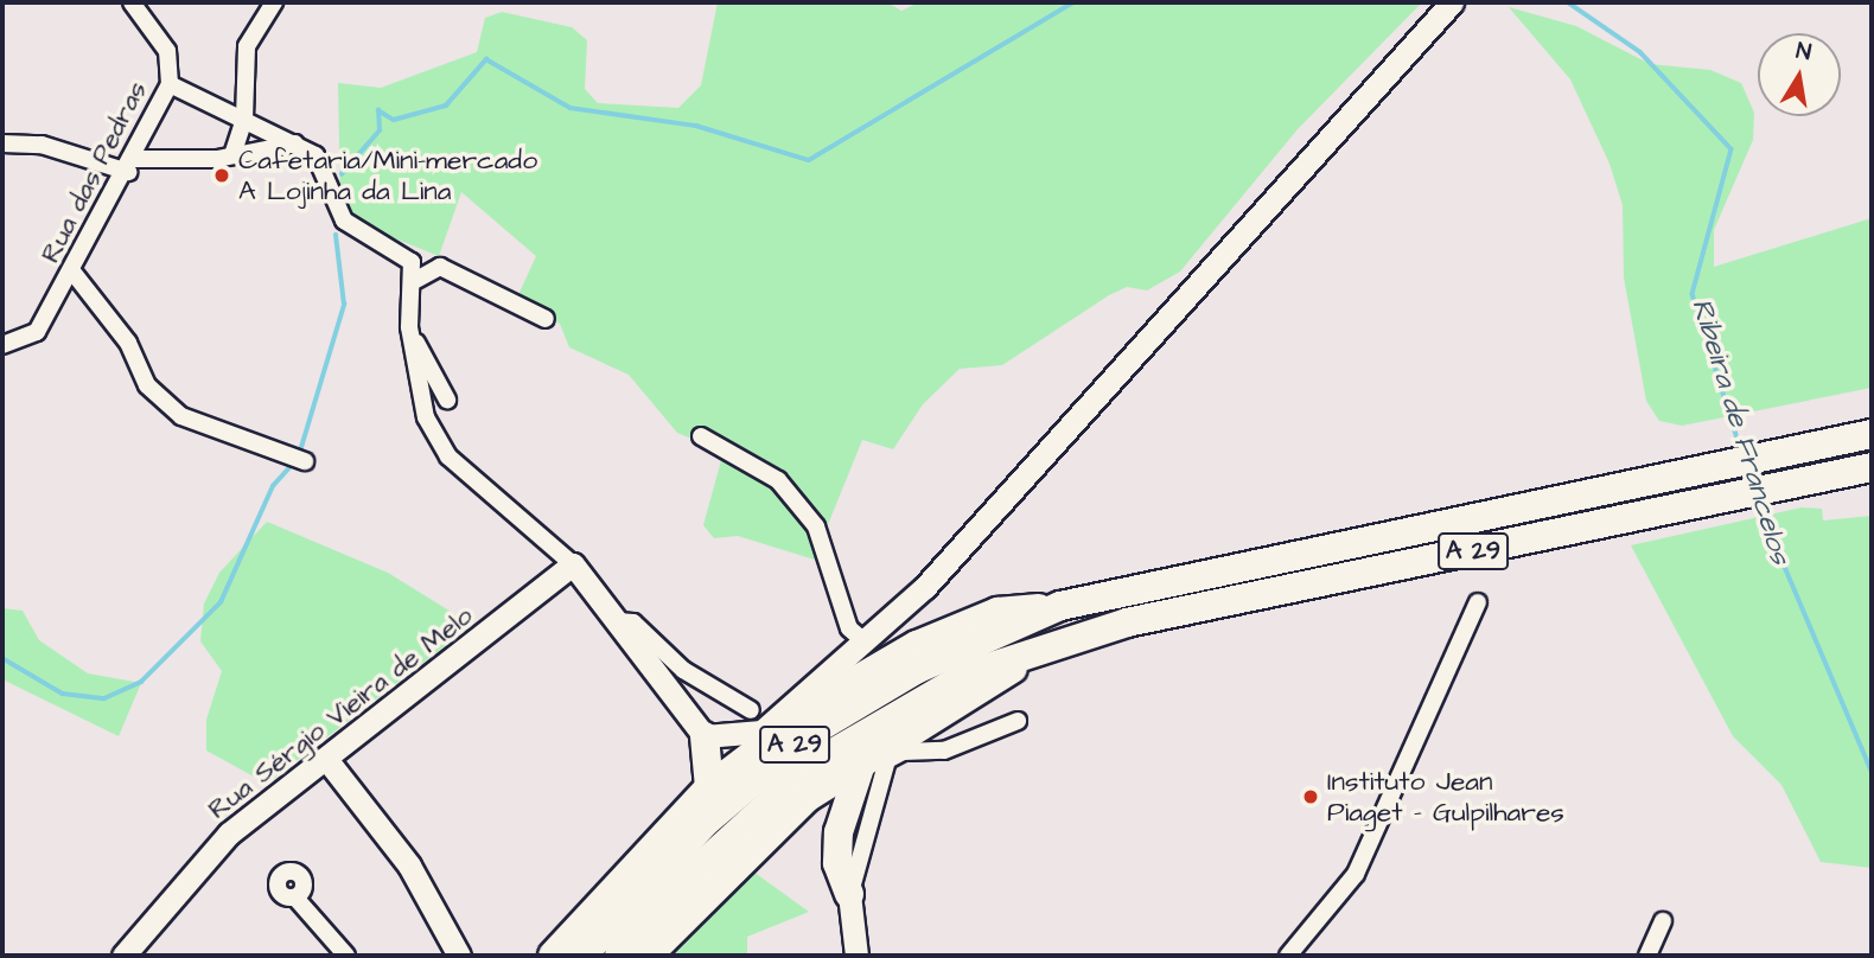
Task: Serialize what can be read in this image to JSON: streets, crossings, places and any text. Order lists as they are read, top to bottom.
{
  "streets": {
    "highway": ["A 29"],
    "main road": ["Rua Sérgio Vieira de Melo"],
    "street": ["Rua das Pedras"]
  },
  "water": ["Ribeira de Francelos"],
  "places": ["Cafetaria/Mini-mercado A Lojinha da Lina", "Instituto Jean Piaget - Gulpilhares"],
  "north": "top"
}
